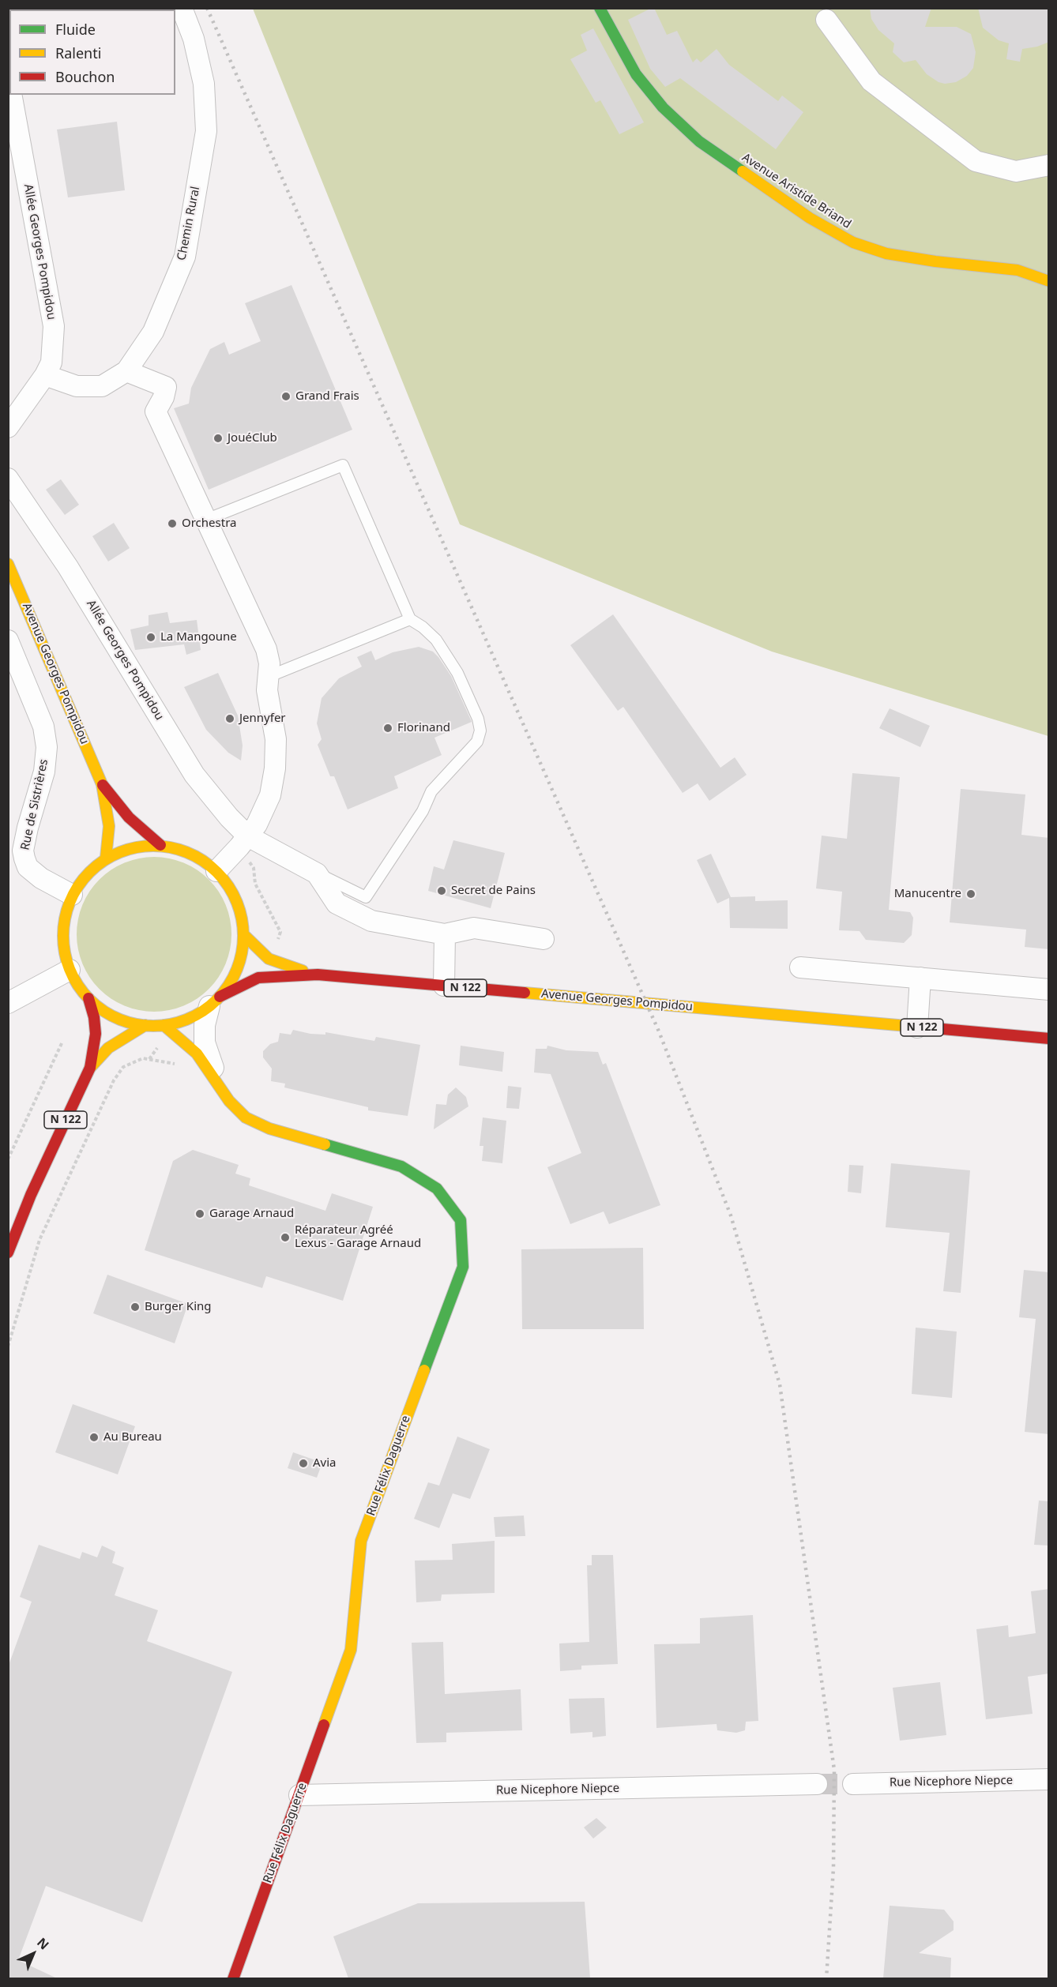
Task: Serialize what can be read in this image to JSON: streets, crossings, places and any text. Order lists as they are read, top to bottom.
{
  "streets": {
    "main road": [
      "Avenue Aristide Briand",
      "Avenue Georges Pompidou",
      "N 122",
      "Rue Félix Daguerre"
    ],
    "street": [
      "Chemin Rural",
      "Allée Georges Pompidou",
      "Rue de Sistrières",
      "Rue Nicephore Niepce"
    ]
  },
  "crossings": [
    ["Chemin Rural", "Allée Georges Pompidou"],
    ["Avenue Georges Pompidou", "N 122"],
    ["Avenue Georges Pompidou", "Rue Félix Daguerre"],
    ["Rue Félix Daguerre", "Rue Nicephore Niepce"]
  ],
  "places": [
    "Grand Frais",
    "JouéClub",
    "Orchestra",
    "La Mangoune",
    "Jennyfer",
    "Florinand",
    "Secret de Pains",
    "Manucentre",
    "Garage Arnaud",
    "Réparateur Agréé Lexus - Garage Arnaud",
    "Burger King",
    "Au Bureau",
    "Avia"
  ],
  "legend": ["Fluide", "Ralenti", "Bouchon"],
  "north": "top right"
}
